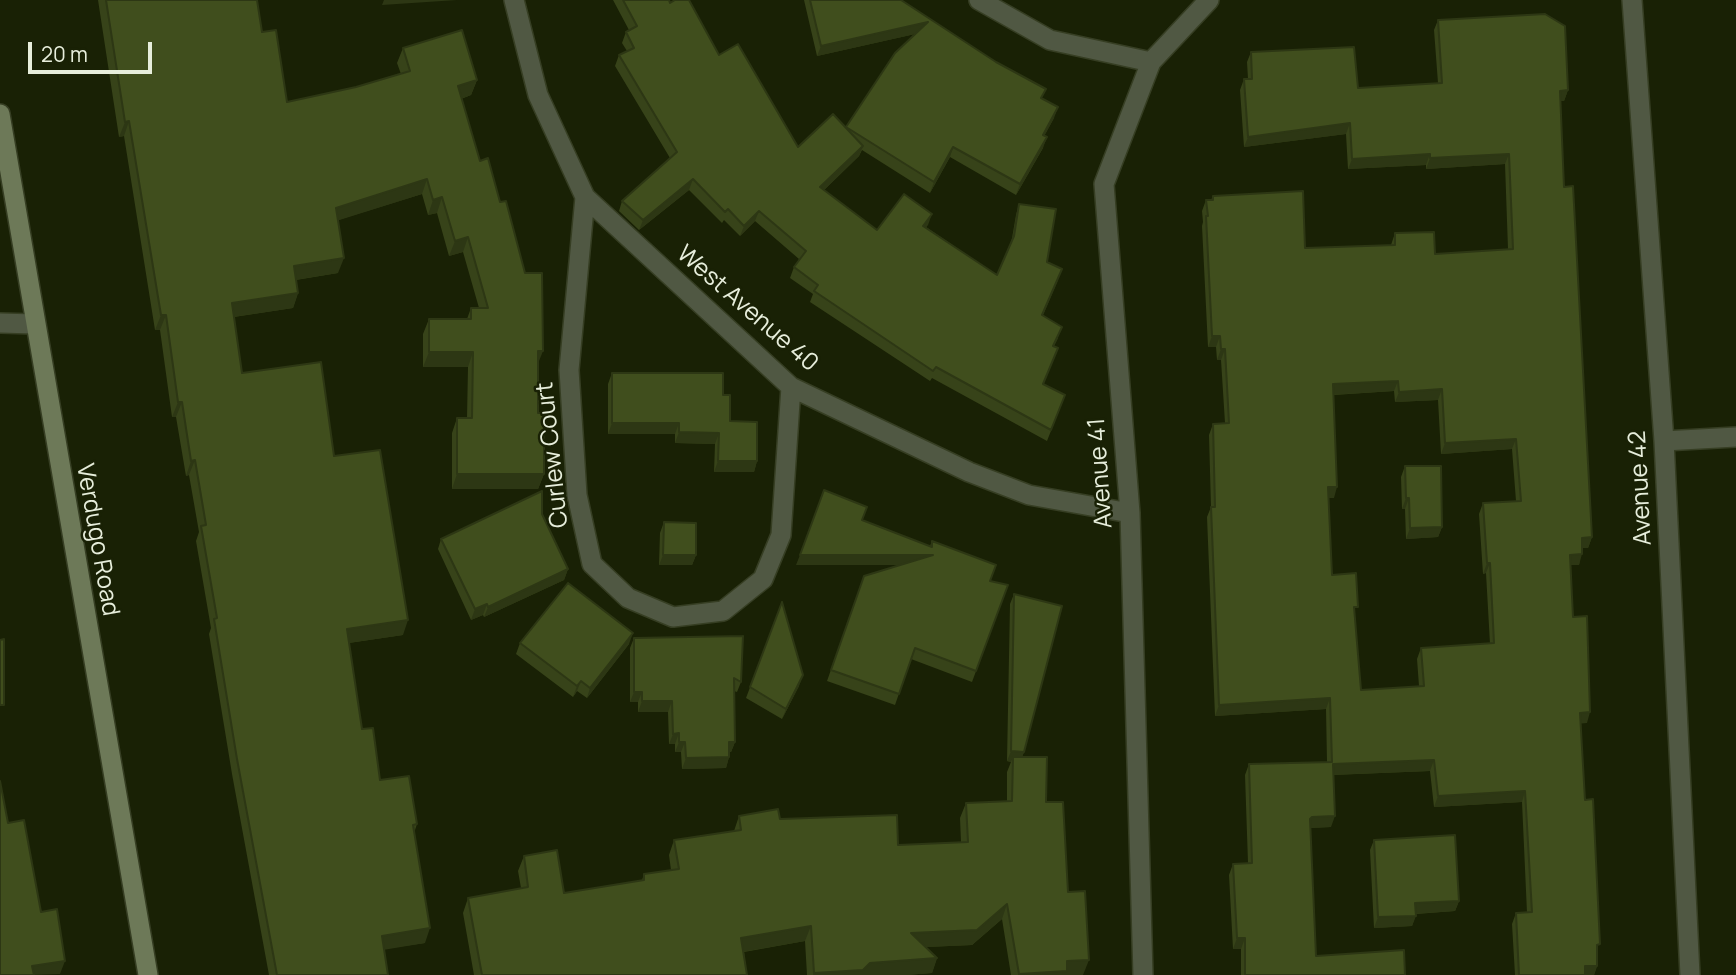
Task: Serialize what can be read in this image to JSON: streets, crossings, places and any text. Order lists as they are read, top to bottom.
{
  "streets": {
    "main road": ["Verdugo Road"],
    "street": [
      "West Avenue 40",
      "Curlew Court",
      "Avenue 41",
      "Avenue 42"
    ]
  },
  "crossings": [
    ["West Avenue 40", "Curlew Court"],
    ["West Avenue 40", "Avenue 41"]
  ],
  "scale_bar": "20 m"
}
